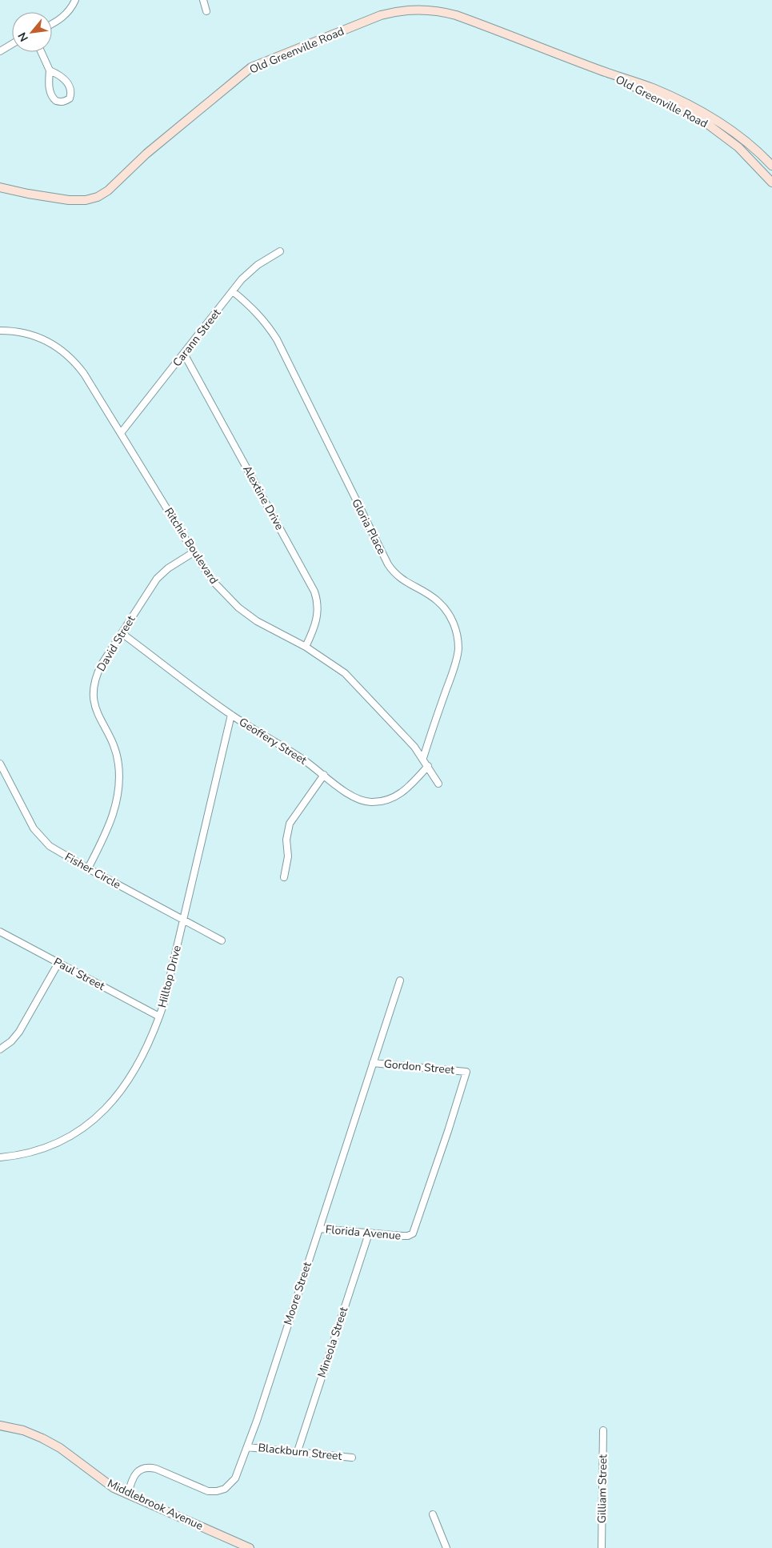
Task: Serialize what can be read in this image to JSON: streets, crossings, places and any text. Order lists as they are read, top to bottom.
{
  "streets": {
    "main road": ["Old Greenville Road", "Middlebrook Avenue"],
    "street": [
      "Carann Street",
      "Alextine Drive",
      "Gloria Place",
      "Ritchie Boulevard",
      "David Street",
      "Geoffery Street",
      "Fisher Circle",
      "Paul Street",
      "Hilltop Drive",
      "Gordon Street",
      "Florida Avenue",
      "Moore Street",
      "Mineola Street",
      "Blackburn Street",
      "Gilliam Street"
    ]
  },
  "crossings": [
    ["Carann Street", "Alextine Drive"],
    ["Carann Street", "Gloria Place"],
    ["Carann Street", "Ritchie Boulevard"],
    ["Alextine Drive", "Ritchie Boulevard"],
    ["Gloria Place", "Ritchie Boulevard"],
    ["Ritchie Boulevard", "David Street"],
    ["Ritchie Boulevard", "Geoffery Street"],
    ["David Street", "Geoffery Street"],
    ["David Street", "Fisher Circle"],
    ["Geoffery Street", "Hilltop Drive"],
    ["Fisher Circle", "Hilltop Drive"],
    ["Paul Street", "Hilltop Drive"],
    ["Gordon Street", "Florida Avenue"],
    ["Gordon Street", "Moore Street"],
    ["Florida Avenue", "Moore Street"],
    ["Florida Avenue", "Mineola Street"],
    ["Moore Street", "Blackburn Street"],
    ["Moore Street", "Middlebrook Avenue"],
    ["Mineola Street", "Blackburn Street"]
  ],
  "north": "bottom left"
}
